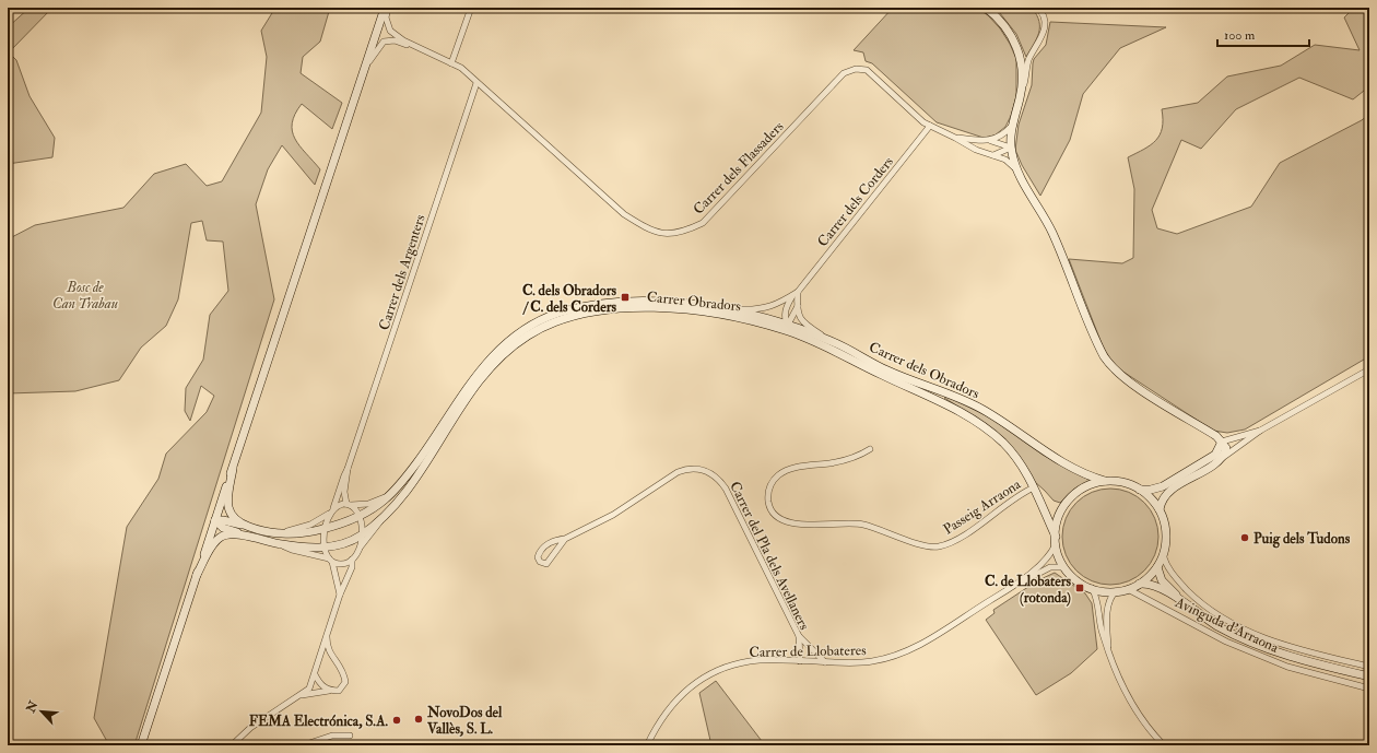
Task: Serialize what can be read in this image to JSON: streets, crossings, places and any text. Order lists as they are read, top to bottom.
{
  "streets": {
    "street": [
      "Carrer dels Flassaders",
      "Carrer dels Corders",
      "Carrer dels Argenters",
      "Carrer Obradors",
      "Carrer dels Obradors",
      "Passeig Arraona",
      "Carrer del Pla dels Avellaners",
      "Avinguda d'Arraona",
      "Carrer de Llobateres"
    ]
  },
  "crossings": [
    ["Carrer dels Flassaders", "Carrer dels Corders"],
    ["Carrer dels Flassaders", "Carrer dels Argenters"],
    ["Carrer dels Corders", "Carrer dels Obradors"],
    ["Carrer dels Argenters", "Carrer dels Obradors"],
    ["Carrer Obradors", "Carrer dels Obradors"],
    ["Carrer Obradors", "Passeig Arraona"],
    ["Carrer Obradors", "Avinguda d'Arraona"],
    ["Carrer Obradors", "Carrer de Llobateres"],
    ["Carrer dels Obradors", "Avinguda d'Arraona"],
    ["Carrer dels Obradors", "Carrer de Llobateres"],
    ["Carrer del Pla dels Avellaners", "Carrer de Llobateres"],
    ["Avinguda d'Arraona", "Carrer de Llobateres"]
  ],
  "parks": ["Bosc de Can Trabau"],
  "places": {
    "transit": ["C. dels Obradors / C. dels Corders", "C. de Llobaters (rotonda)"],
    "other": ["Puig dels Tudons", "NovoDos del Vallès, S. L.", "FEMA Electrónica, S.A."]
  },
  "scale_bar": "100 m",
  "north": "top left"
}
